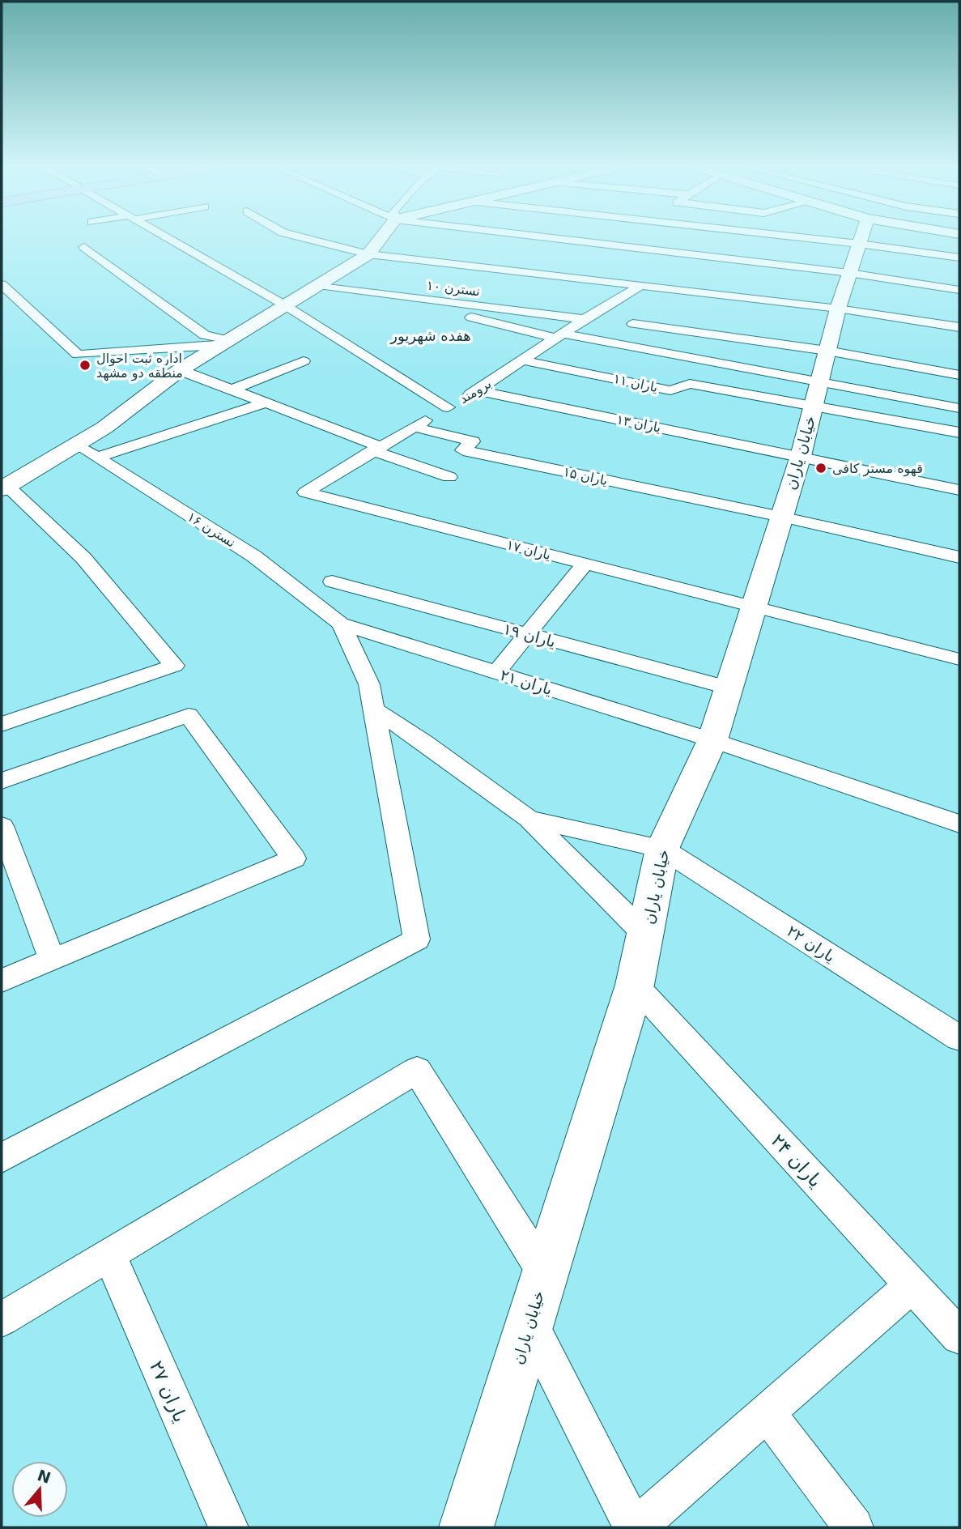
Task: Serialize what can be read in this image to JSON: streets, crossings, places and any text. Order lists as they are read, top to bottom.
{
  "streets": {
    "street": [
      "نسترن ۱۰",
      "یاران ۱۱",
      "برومند",
      "یاران ۱۳",
      "خیابان یاران",
      "یاران ۱۵",
      "نسترن ۱۶",
      "یاران ۱۷",
      "یاران ۱۹",
      "یاران ۲۱",
      "یاران ۲۲",
      "یاران ۲۴",
      "یاران ۲۷"
    ]
  },
  "crossings": [
    ["نسترن ۱۰", "برومند"],
    ["یاران ۱۱", "برومند"],
    ["یاران ۱۱", "خیابان یاران"],
    ["برومند", "یاران ۱۳"],
    ["برومند", "یاران ۱۵"],
    ["برومند", "یاران ۱۷"],
    ["یاران ۱۳", "خیابان یاران"],
    ["خیابان یاران", "یاران ۱۵"],
    ["خیابان یاران", "یاران ۱۷"],
    ["خیابان یاران", "یاران ۱۹"],
    ["خیابان یاران", "یاران ۲۱"],
    ["خیابان یاران", "یاران ۲۲"],
    ["خیابان یاران", "یاران ۲۴"],
    ["نسترن ۱۶", "یاران ۲۱"]
  ],
  "districts": ["هفده شهریور"],
  "places": ["اداره ثبت احوال منطقه دو مشهد", "قهوه مستر کافی"],
  "north": "top"
}
